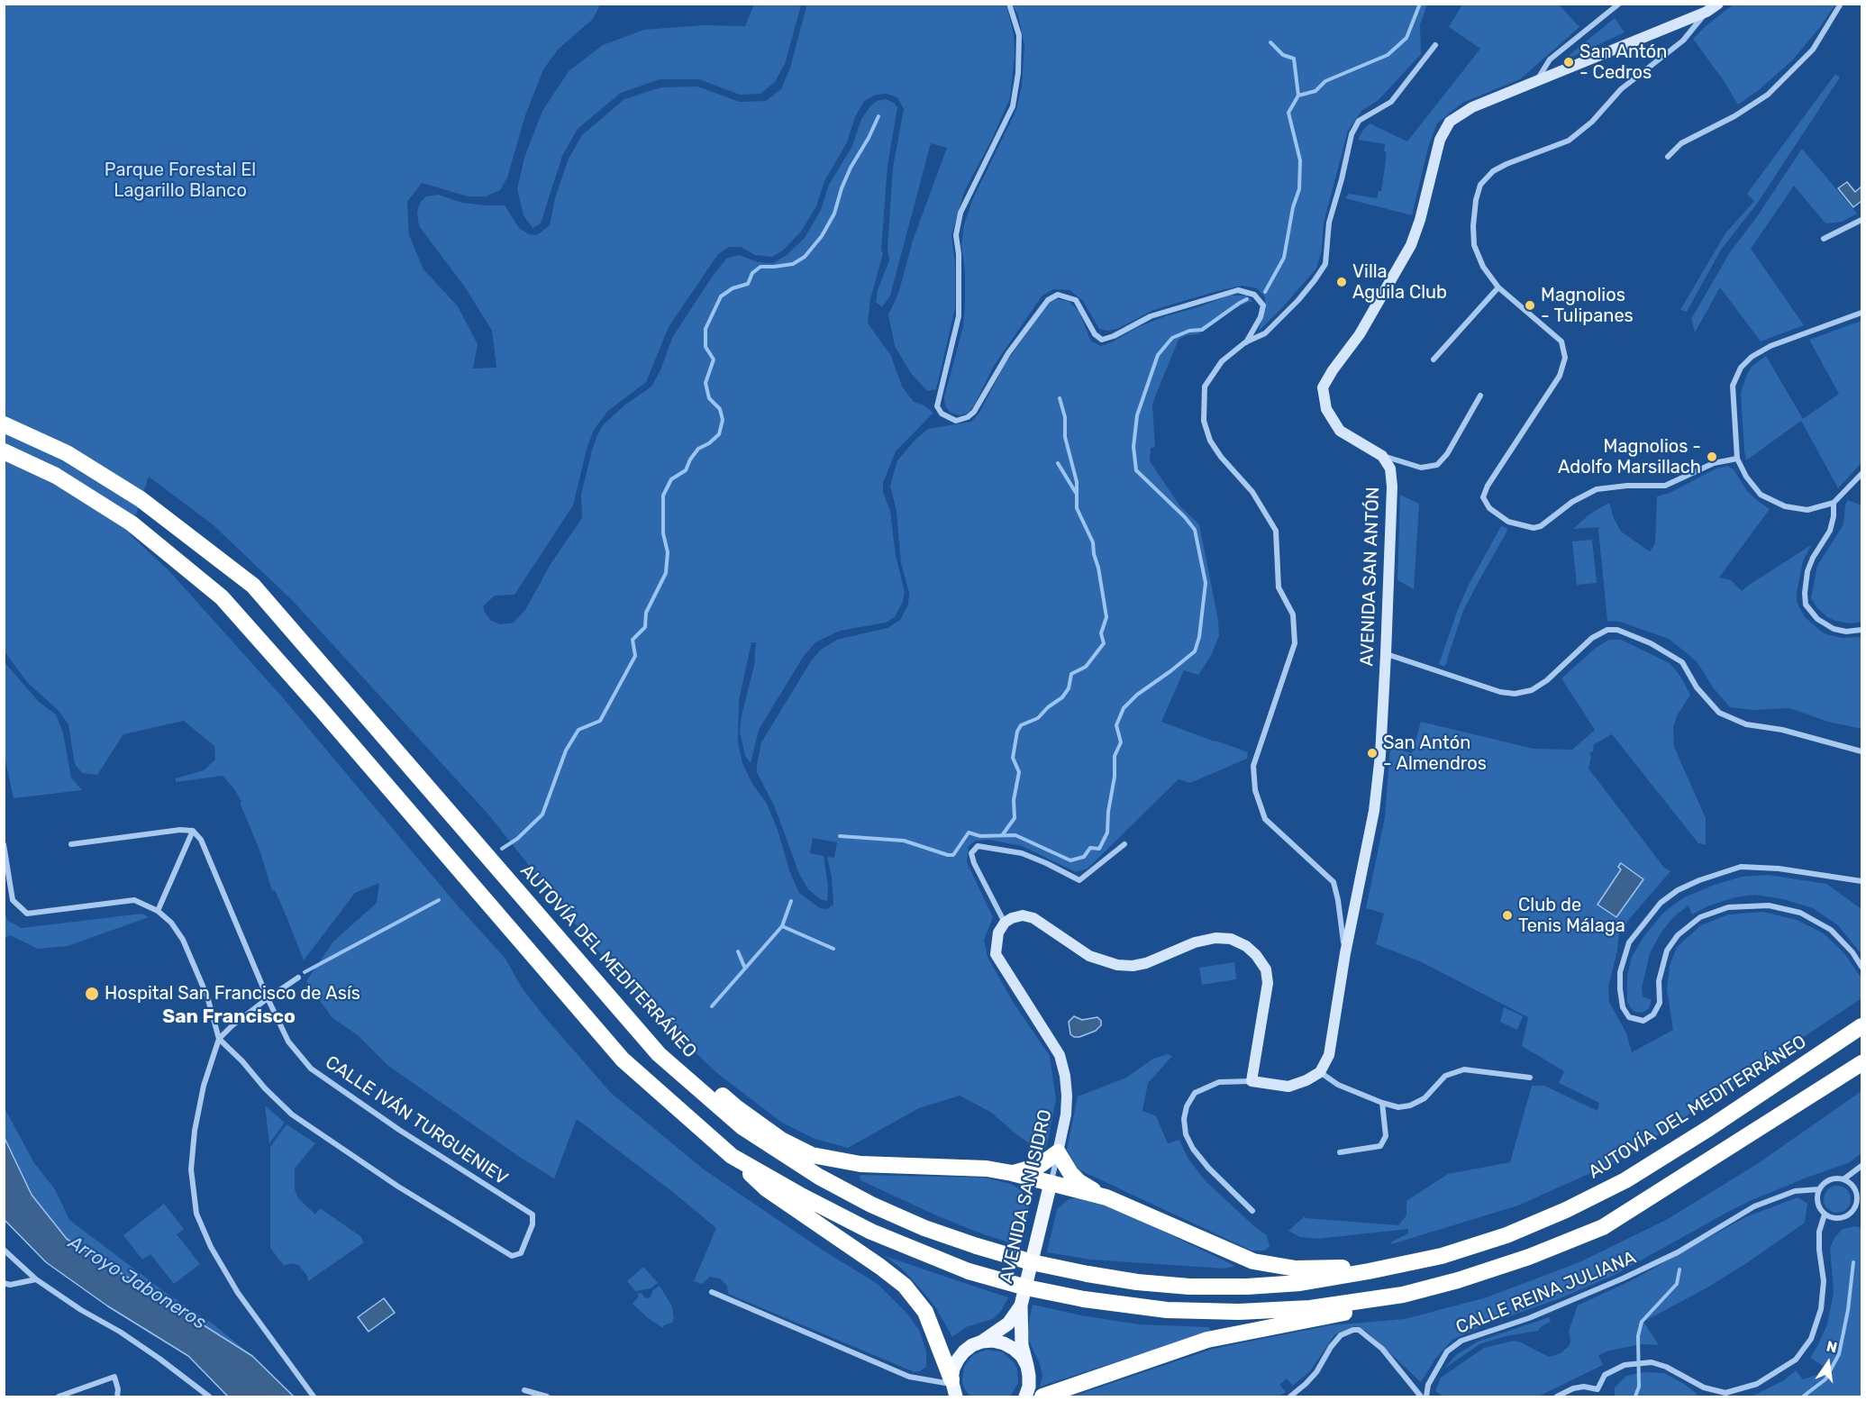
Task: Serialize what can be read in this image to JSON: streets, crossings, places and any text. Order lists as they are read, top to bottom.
{
  "streets": {
    "highway": ["AUTOVÍA DEL MEDITERRÁNEO"],
    "main road": ["AVENIDA SAN ISIDRO"],
    "street": ["AVENIDA SAN ANTÓN", "CALLE IVÁN TURGUENIEV", "CALLE REINA JULIANA"]
  },
  "districts": ["San Francisco"],
  "water": ["Arroyo Jaboneros"],
  "parks": ["Parque Forestal El Lagarillo Blanco"],
  "places": [
    "San Antón - Cedros",
    "Villa Aguila Club",
    "Magnolios - Tulipanes",
    "Magnolios - Adolfo Marsillach",
    "San Antón - Almendros",
    "Club de Tenis Málaga",
    "Hospital San Francisco de Asís"
  ],
  "north": "top"
}
